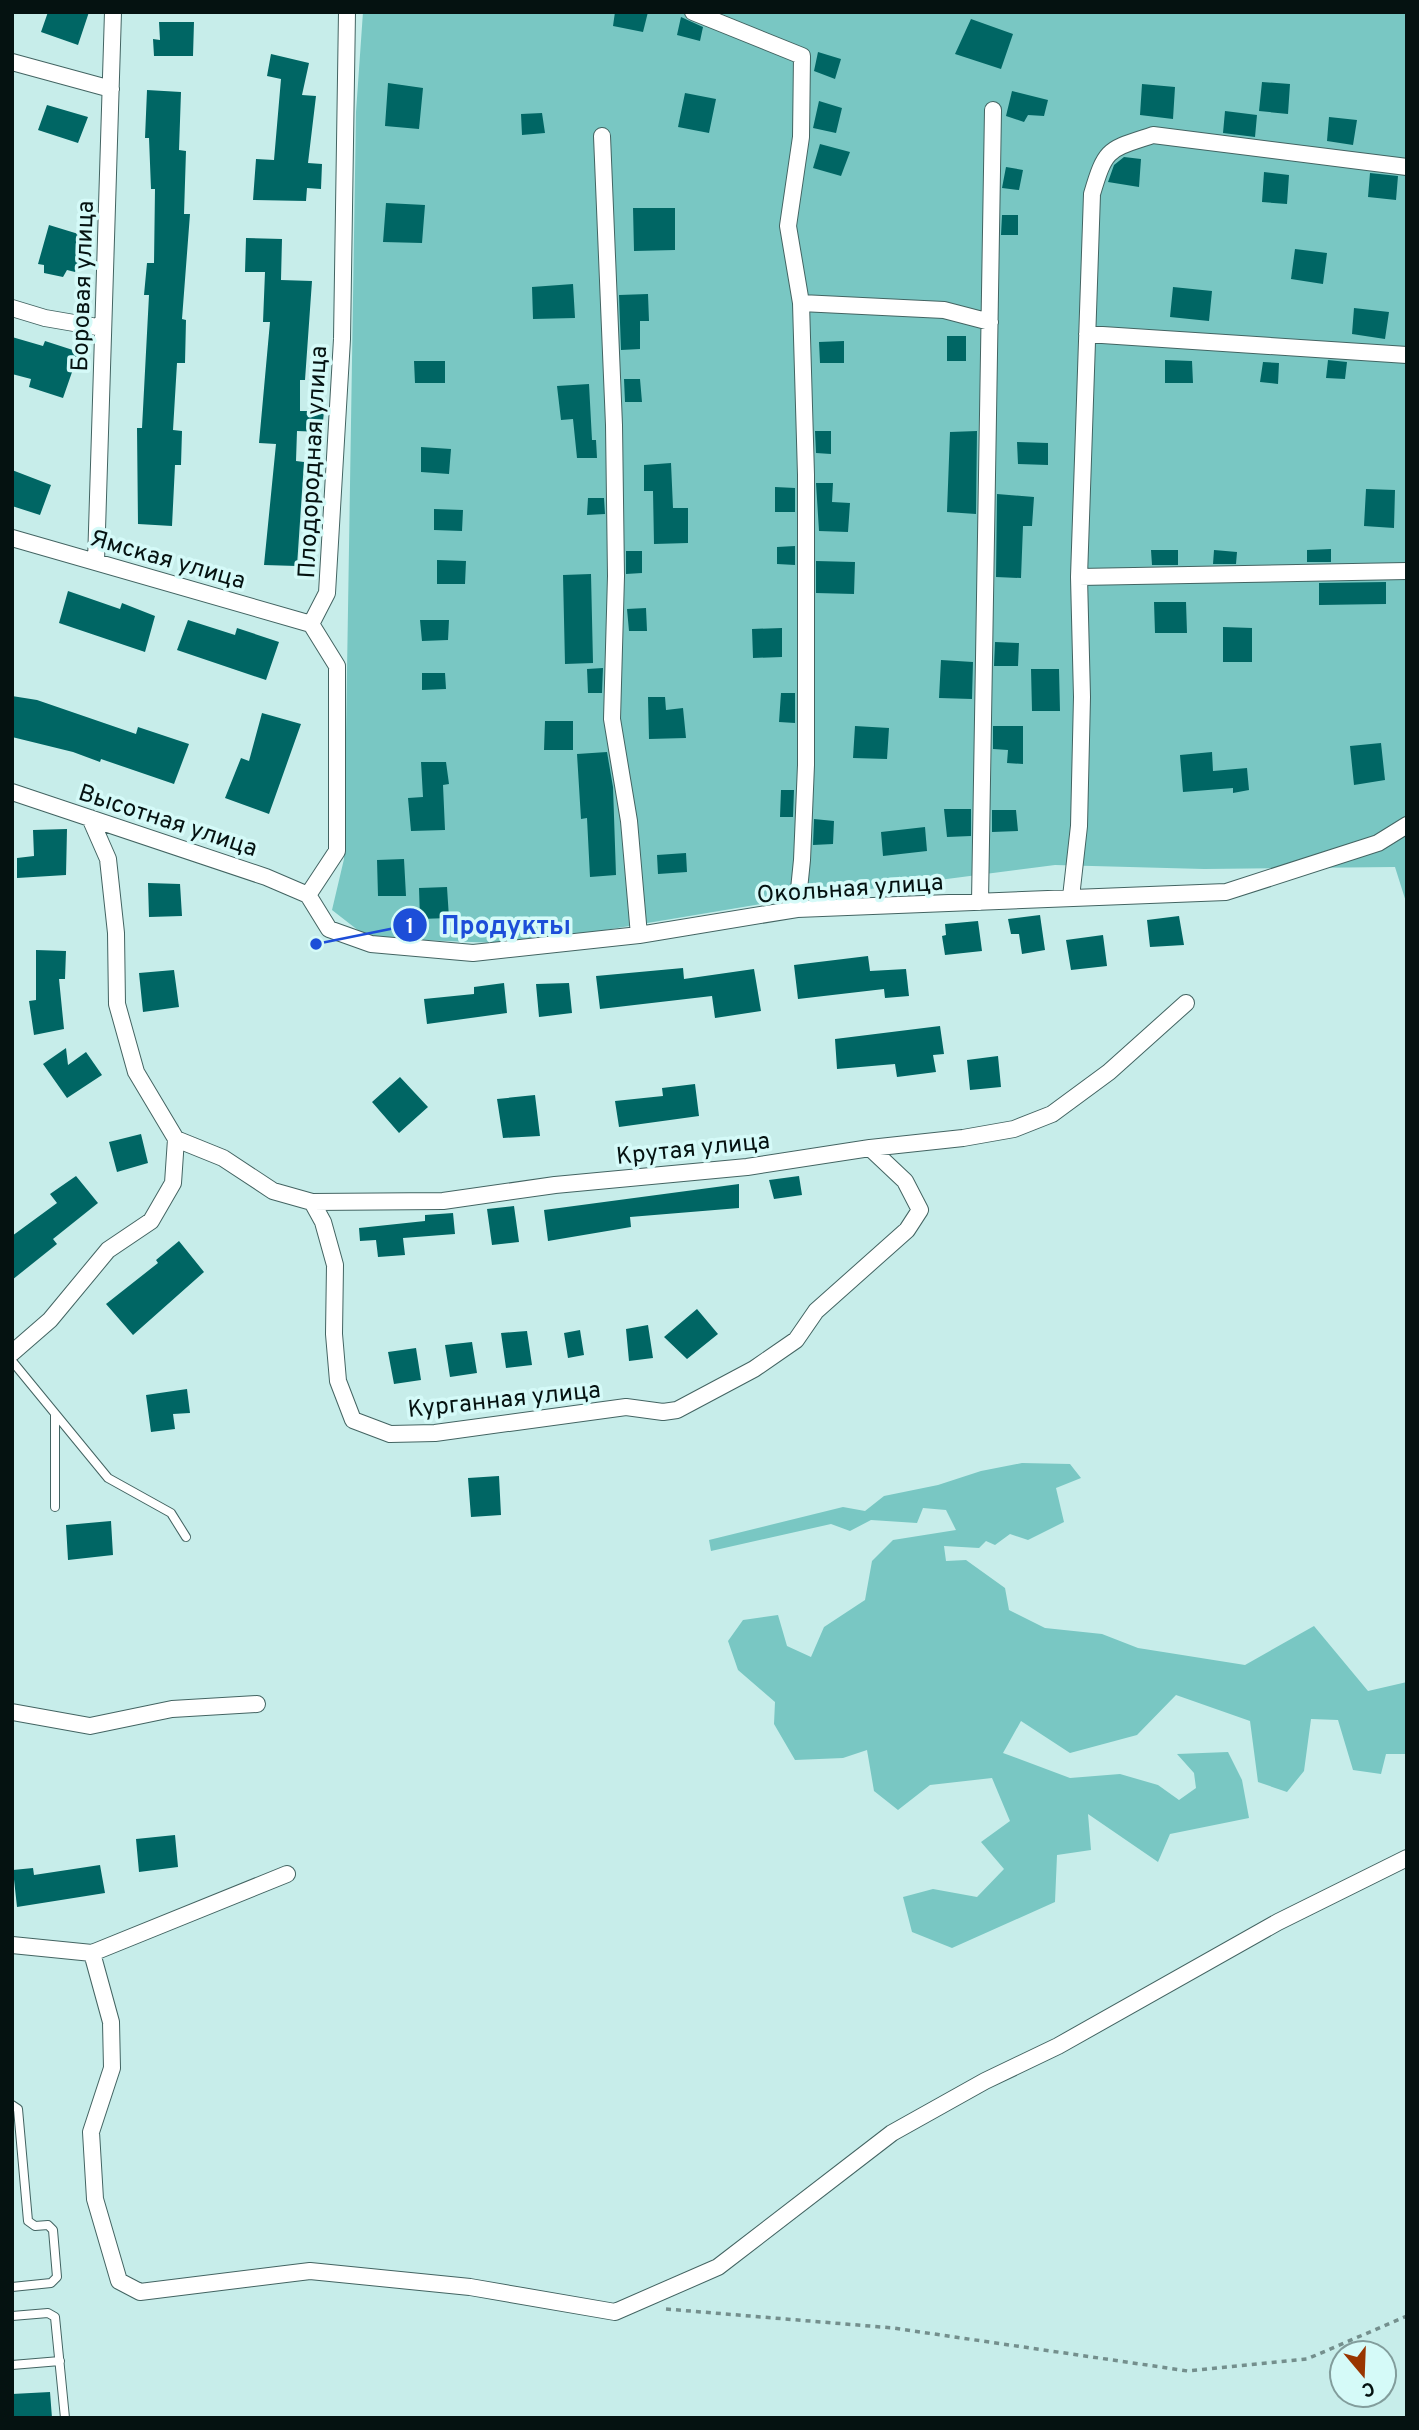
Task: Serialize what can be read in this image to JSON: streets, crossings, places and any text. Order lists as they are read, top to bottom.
{
  "streets": {
    "street": [
      "Боровая улица",
      "Плодородная улица",
      "Ямская улица",
      "Высотная улица",
      "Окольная улица",
      "Крутая улица",
      "Курганная улица"
    ]
  },
  "crossings": [
    ["Боровая улица", "Ямская улица"],
    ["Плодородная улица", "Ямская улица"],
    ["Высотная улица", "Окольная улица"],
    ["Крутая улица", "Курганная улица"]
  ],
  "places": ["Продукты"],
  "north": "bottom"
}
